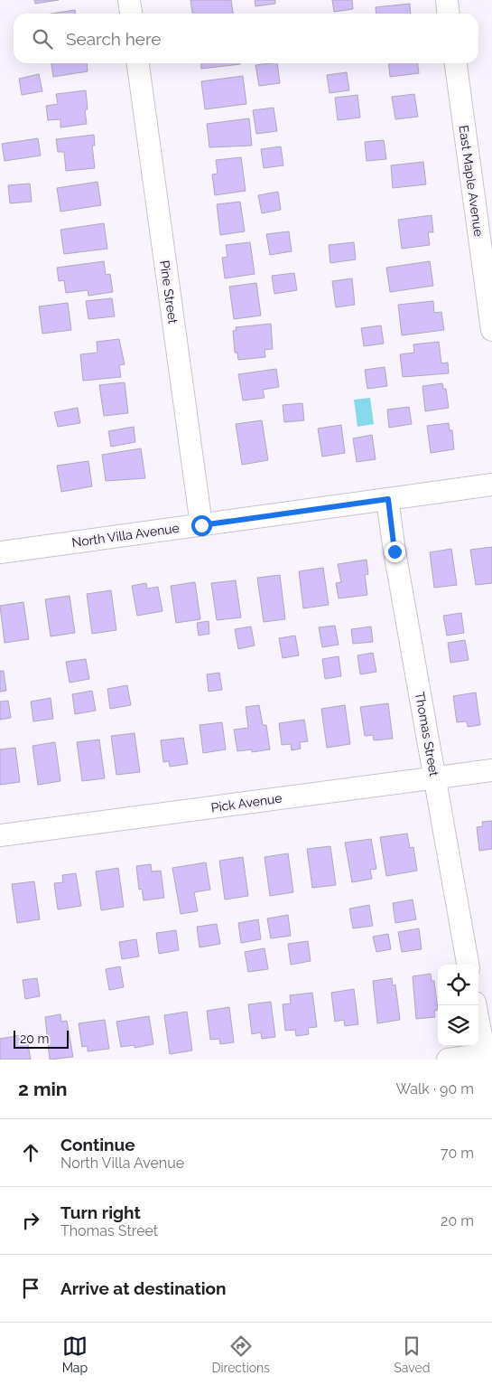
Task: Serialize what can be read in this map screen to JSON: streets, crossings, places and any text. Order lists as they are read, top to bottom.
{
  "streets": {
    "street": [
      "East Maple Avenue",
      "Pine Street",
      "North Villa Avenue",
      "Thomas Street",
      "Pick Avenue"
    ]
  },
  "crossings": [
    ["Pine Street", "North Villa Avenue"],
    ["North Villa Avenue", "Thomas Street"],
    ["Thomas Street", "Pick Avenue"]
  ],
  "scale_bar": "20 m",
  "page": {
    "search": "Search here",
    "scale": "20 m",
    "heading": ["2 min", "Walk · 90 m"],
    "list": [
      ["Continue", "North Villa Avenue", "70 m"],
      ["Turn right", "Thomas Street", "20 m"],
      "Arrive at destination"
    ],
    "nav": ["Map", "Directions", "Saved"]
  }
}
